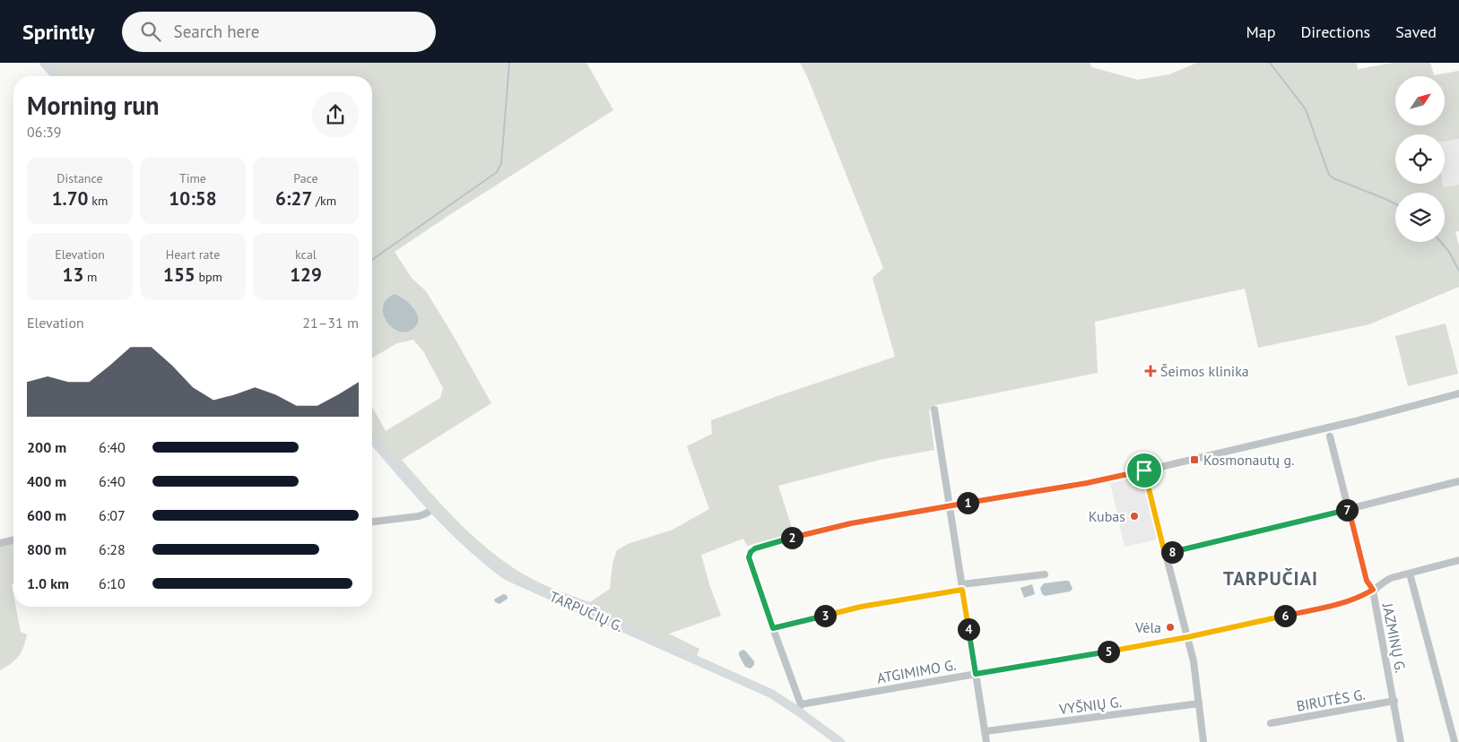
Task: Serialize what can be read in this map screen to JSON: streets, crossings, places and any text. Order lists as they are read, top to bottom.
{
  "streets": {
    "main road": ["TARPUČIŲ G."],
    "street": [
      "JAZMINŲ G.",
      "ATGIMIMO G.",
      "BIRUTĖS G.",
      "VYŠNIŲ G."
    ]
  },
  "crossings": [
    ["TARPUČIŲ G.", "ATGIMIMO G."],
    ["JAZMINŲ G.", "ATGIMIMO G."],
    ["JAZMINŲ G.", "BIRUTĖS G."]
  ],
  "districts": ["TARPUČIAI"],
  "places": {
    "health": ["Šeimos klinika"],
    "transit": ["Kosmonautų g."],
    "other": ["Kubas", "Vėla"]
  },
  "north": "top right",
  "page": {
    "header": "Sprintly",
    "search": "Search here",
    "nav": ["Map", "Directions", "Saved"],
    "heading": ["Morning run", "06:39"],
    "stats": [
      ["Distance", "1.70 km"],
      ["Time", "10:58"],
      ["Pace", "6:27 /km"],
      ["Elevation", "13 m"],
      ["Heart rate", "155 bpm"],
      ["kcal", "129"]
    ],
    "chart": ["Elevation", "21–31 m"],
    "list": [
      {
        "name": "200 m",
        "note": "6:40"
      },
      {
        "name": "400 m",
        "note": "6:40"
      },
      {
        "name": "600 m",
        "note": "6:07"
      },
      {
        "name": "800 m",
        "note": "6:28"
      },
      {
        "name": "1.0 km",
        "note": "6:10"
      }
    ],
    "pins": [
      "1",
      "7",
      "2",
      "8",
      "3",
      "6",
      "4",
      "5"
    ]
  }
}
